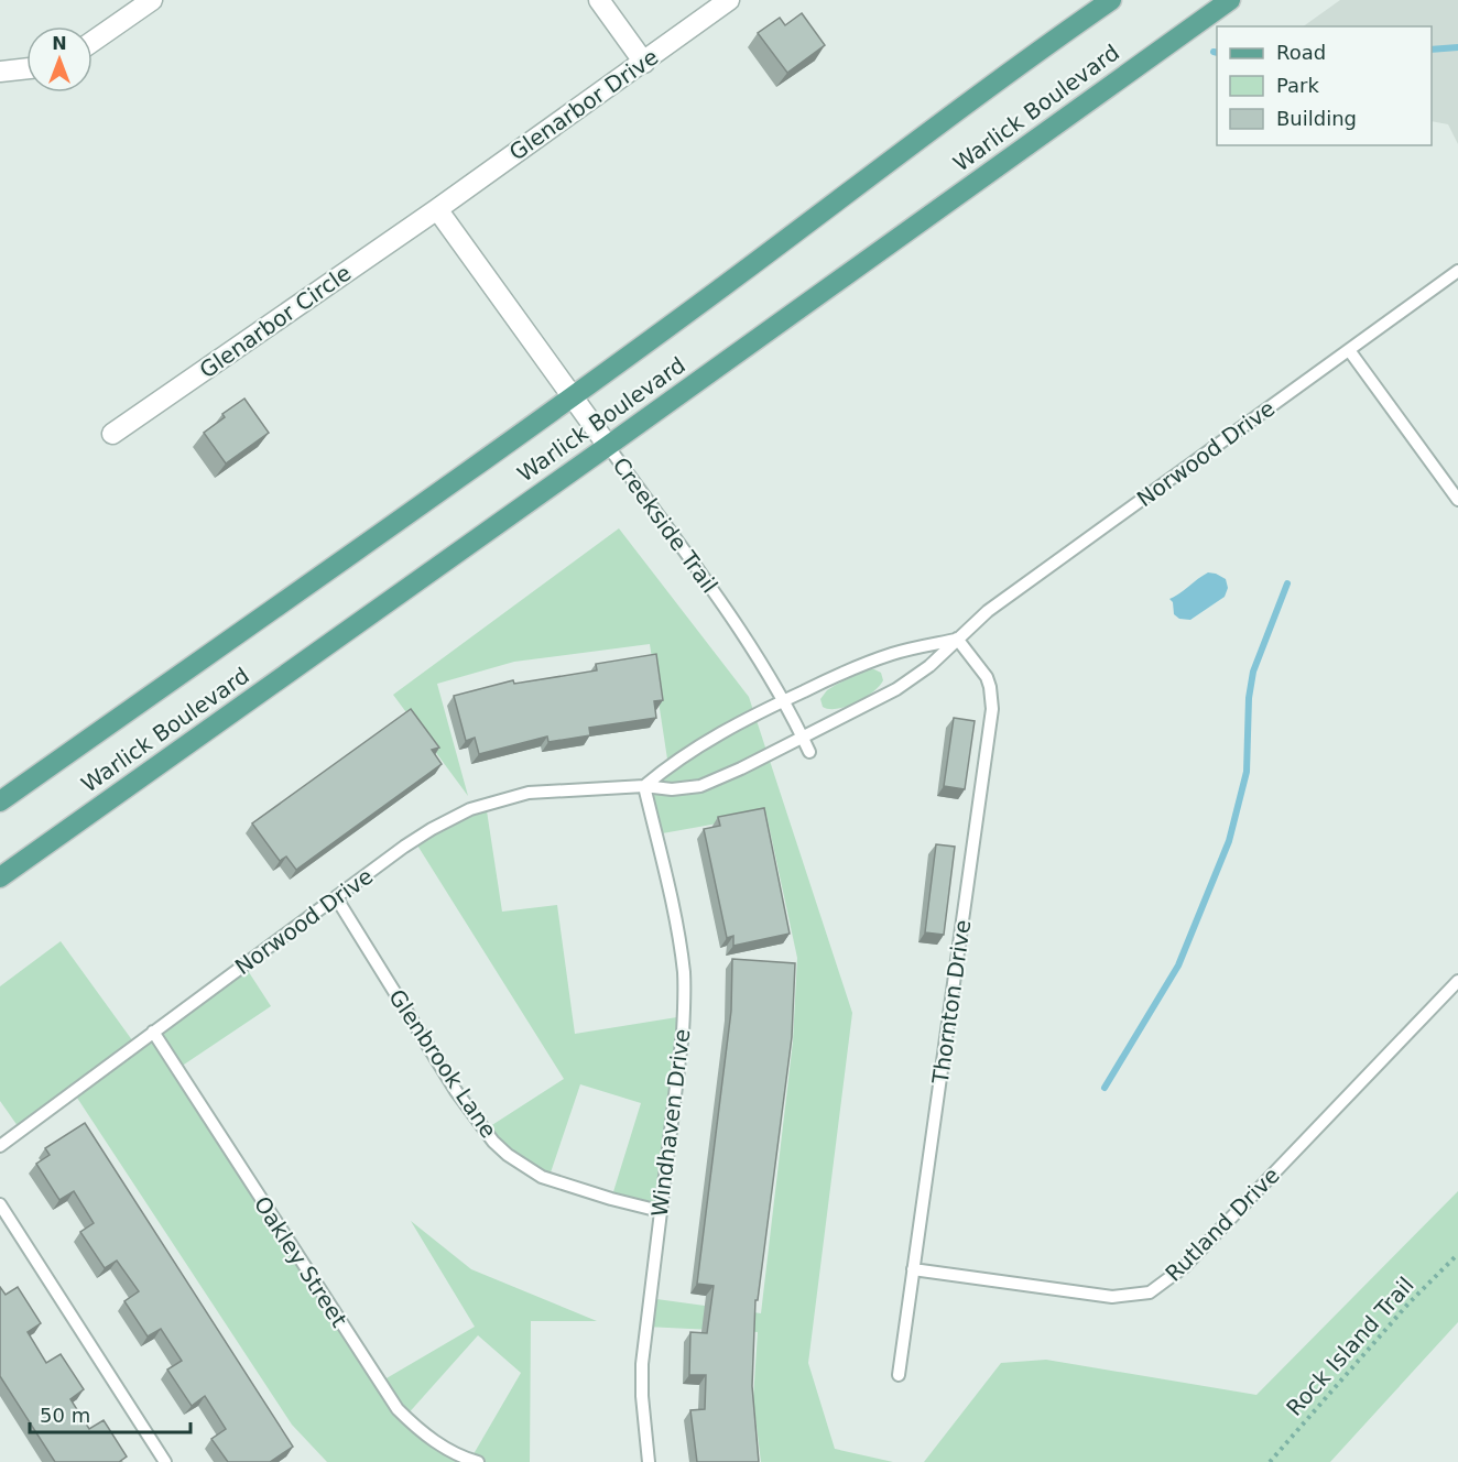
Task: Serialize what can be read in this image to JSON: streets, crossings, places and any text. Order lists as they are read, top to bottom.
{
  "streets": {
    "main road": ["Warlick Boulevard"],
    "street": ["Glenarbor Drive", "Glenarbor Circle", "Creekside Trail"],
    "lane": [
      "Norwood Drive",
      "Thornton Drive",
      "Glenbrook Lane",
      "Windhaven Drive",
      "Rutland Drive",
      "Oakley Street"
    ],
    "path": ["Rock Island Trail"]
  },
  "crossings": [
    ["Glenarbor Drive", "Glenarbor Circle"],
    ["Glenarbor Drive", "Creekside Trail"],
    ["Warlick Boulevard", "Creekside Trail"],
    ["Glenarbor Circle", "Creekside Trail"],
    ["Norwood Drive", "Creekside Trail"],
    ["Norwood Drive", "Thornton Drive"],
    ["Norwood Drive", "Glenbrook Lane"],
    ["Norwood Drive", "Windhaven Drive"],
    ["Norwood Drive", "Oakley Street"],
    ["Thornton Drive", "Rutland Drive"],
    ["Glenbrook Lane", "Windhaven Drive"]
  ],
  "legend": ["Road", "Park", "Building"],
  "scale_bar": "50 m",
  "north": "top"
}
